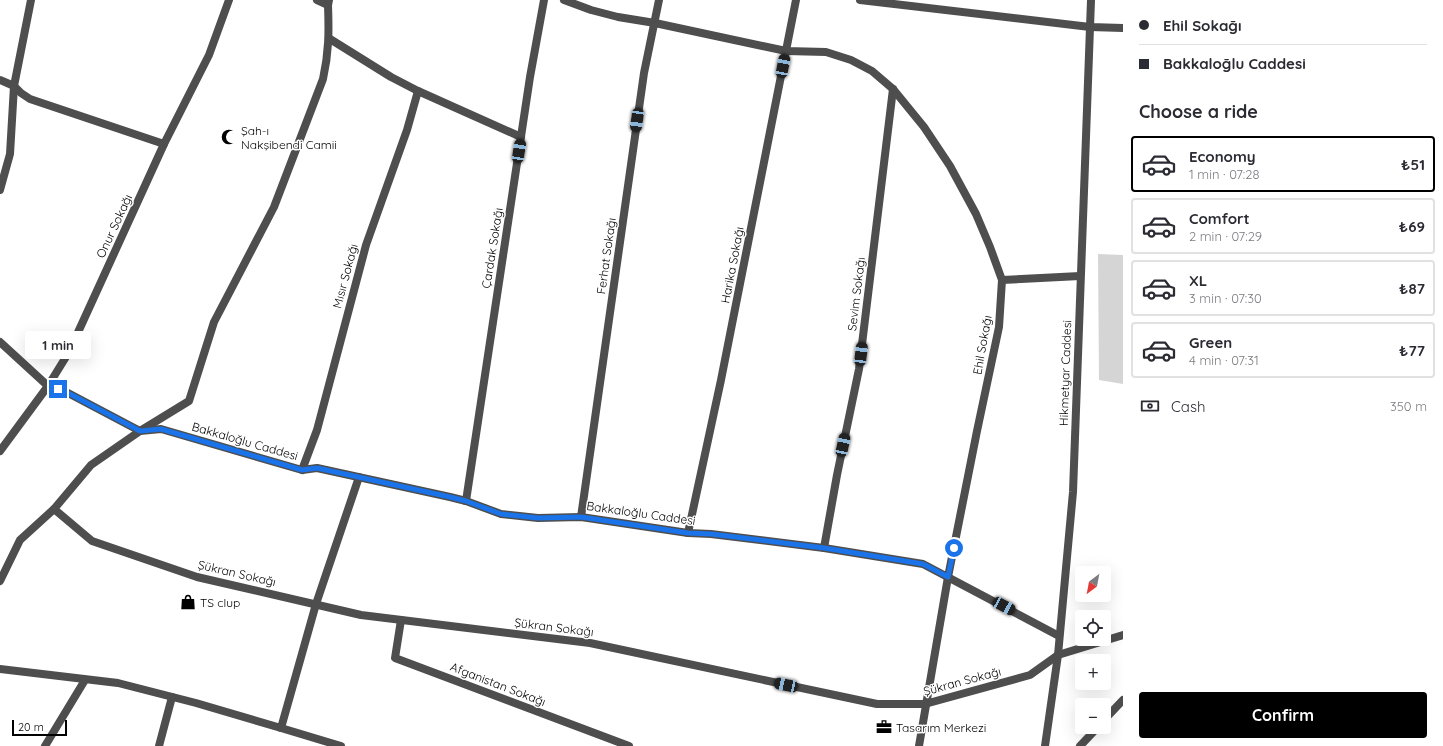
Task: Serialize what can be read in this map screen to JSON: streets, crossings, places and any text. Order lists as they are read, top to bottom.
{
  "streets": {
    "street": [
      "Onur Sokağı",
      "Çardak Sokağı",
      "Ferhat Sokağı",
      "Harika Sokağı",
      "Mısır Sokağı",
      "Sevim Sokağı",
      "Ehil Sokağı",
      "Hikmetyar Caddesi",
      "Bakkaloğlu Caddesi",
      "Şükran Sokağı",
      "Afganistan Sokağı"
    ]
  },
  "crossings": [
    ["Çardak Sokağı", "Bakkaloğlu Caddesi"],
    ["Ferhat Sokağı", "Ehil Sokağı"],
    ["Ferhat Sokağı", "Bakkaloğlu Caddesi"],
    ["Harika Sokağı", "Ehil Sokağı"],
    ["Harika Sokağı", "Bakkaloğlu Caddesi"],
    ["Mısır Sokağı", "Bakkaloğlu Caddesi"],
    ["Sevim Sokağı", "Ehil Sokağı"],
    ["Sevim Sokağı", "Bakkaloğlu Caddesi"],
    ["Ehil Sokağı", "Bakkaloğlu Caddesi"],
    ["Ehil Sokağı", "Şükran Sokağı"],
    ["Hikmetyar Caddesi", "Bakkaloğlu Caddesi"],
    ["Hikmetyar Caddesi", "Şükran Sokağı"],
    ["Şükran Sokağı", "Afganistan Sokağı"]
  ],
  "places": {
    "mosque": ["Şah-ı Nakşibendi Camii"],
    "shop": ["TS clup"],
    "office": ["Tasarım Merkezi"]
  },
  "scale_bar": "20 m",
  "north": "bottom left",
  "page": {
    "banner": ["Ehil Sokağı", "Bakkaloğlu Caddesi"],
    "heading": "Choose a ride",
    "list": [
      {
        "name": "Economy",
        "note": "1 min · 07:28",
        "value": "₺51"
      },
      {
        "name": "Comfort",
        "note": "2 min · 07:29",
        "value": "₺69"
      },
      {
        "name": "XL",
        "note": "3 min · 07:30",
        "value": "₺87"
      },
      {
        "name": "Green",
        "note": "4 min · 07:31",
        "value": "₺77"
      }
    ],
    "bubble": "1 min",
    "pay": ["Cash", "350 m"],
    "map_buttons": ["+", "−"],
    "buttons": "Confirm",
    "scale": "20 m"
  }
}
